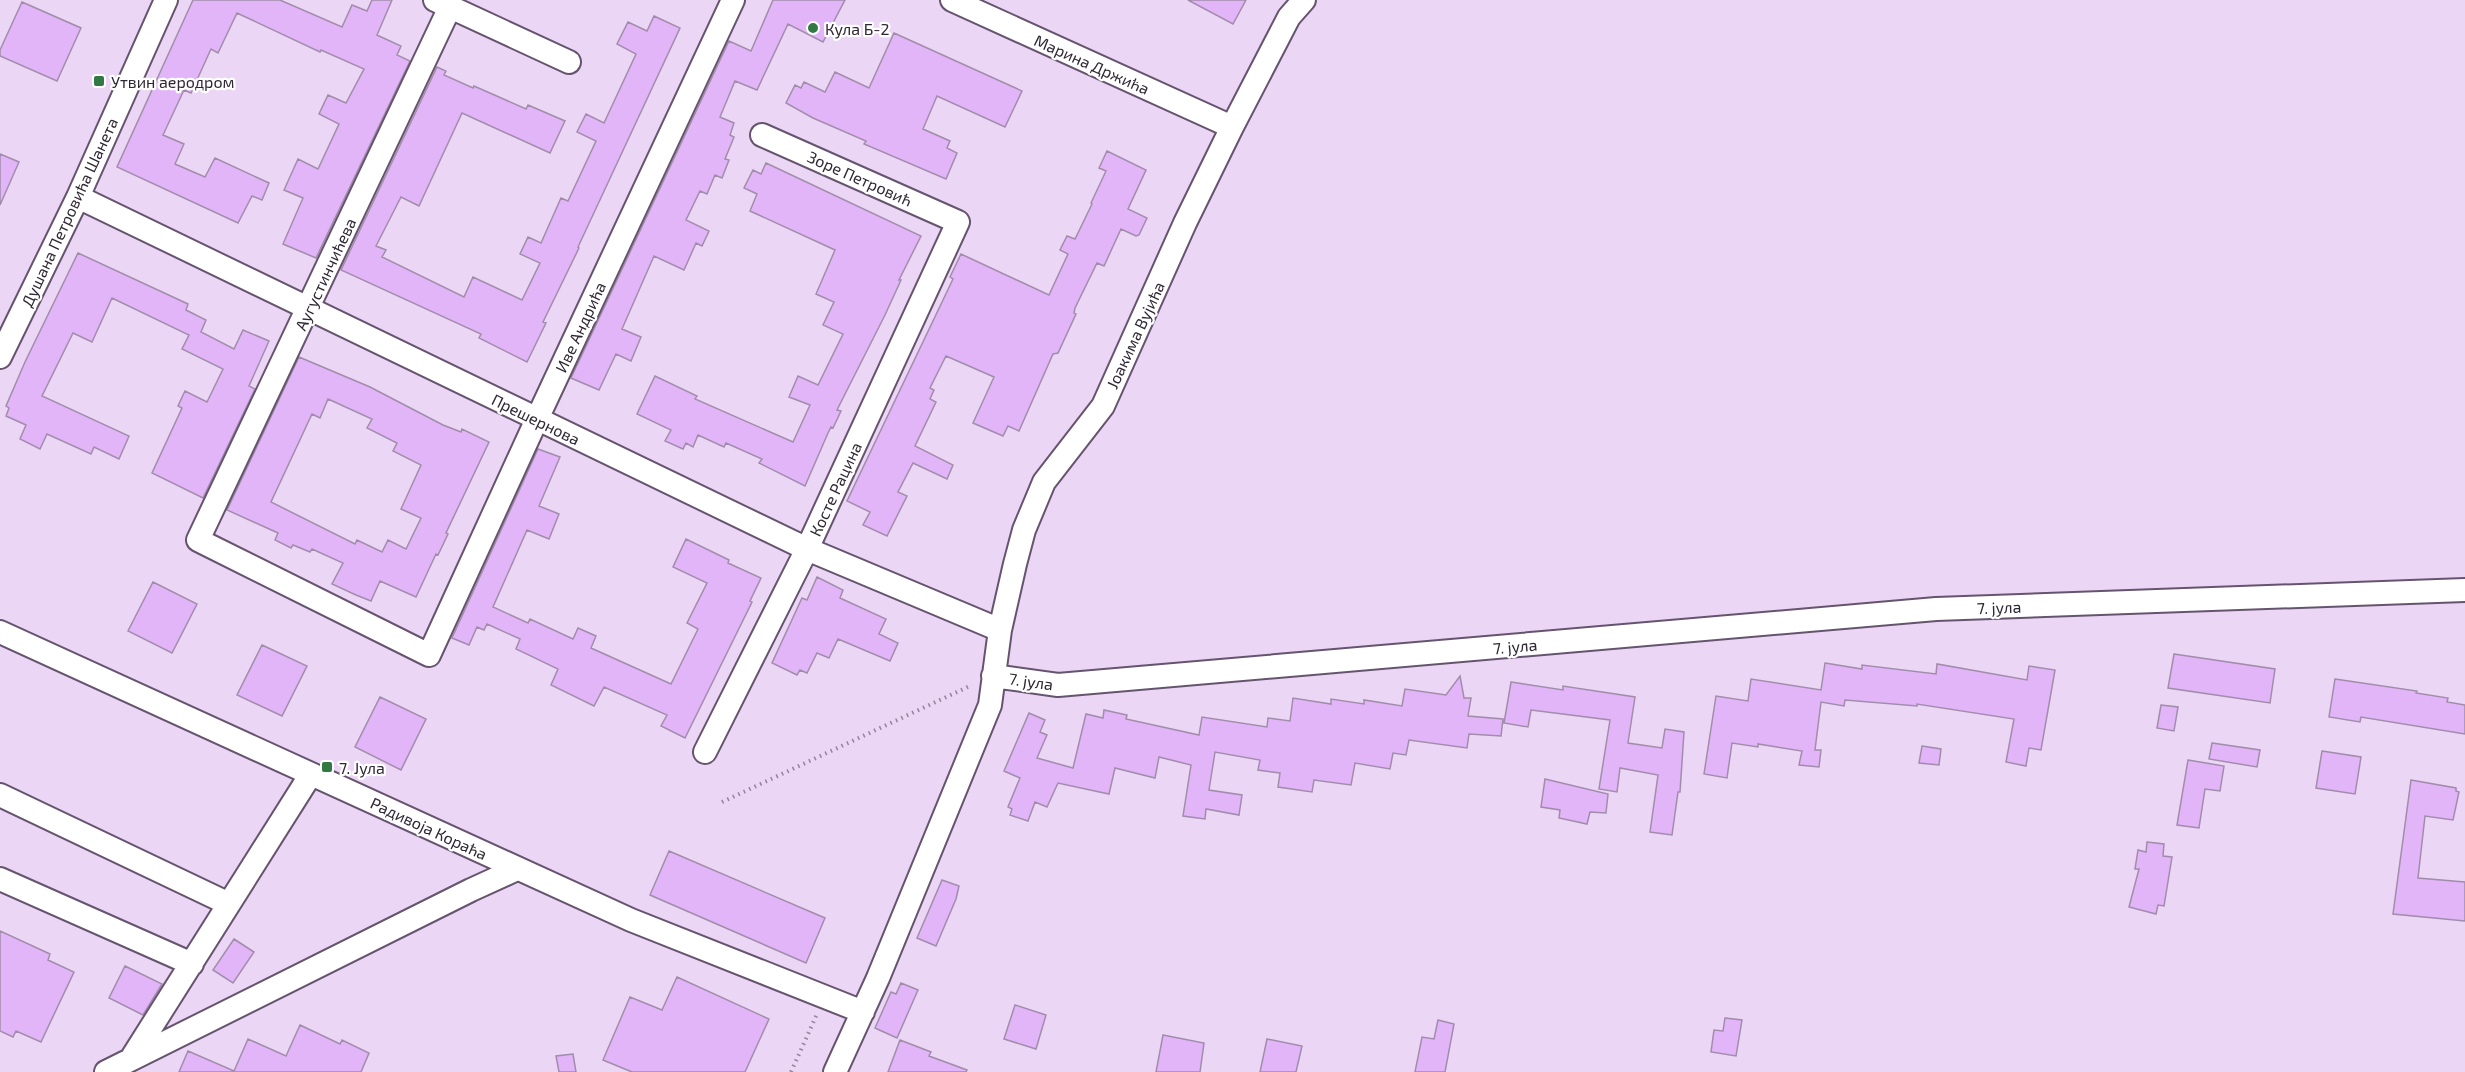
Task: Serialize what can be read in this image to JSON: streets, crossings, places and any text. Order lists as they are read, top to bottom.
{
  "streets": {
    "street": [
      "Марина Држића",
      "Зоре Петровић",
      "Душана Петровића Шанета",
      "Аугустинчићева",
      "Иве Андрића",
      "Јоакима Вујића",
      "Прешернова",
      "Косте Рацина",
      "7. јула",
      "Радивоја Кораћа"
    ]
  },
  "crossings": [
    ["Марина Држића", "Јоакима Вујића"],
    ["Зоре Петровић", "Косте Рацина"],
    ["Душана Петровића Шанета", "Прешернова"],
    ["Аугустинчићева", "Иве Андрића"],
    ["Аугустинчићева", "Прешернова"],
    ["Иве Андрића", "Прешернова"],
    ["Јоакима Вујића", "Прешернова"],
    ["Јоакима Вујића", "7. јула"],
    ["Прешернова", "Косте Рацина"],
    ["7. јула", "Радивоја Кораћа"]
  ],
  "places": {
    "other": ["Кула Б-2"],
    "transit": ["Утвин аеродром", "7. Јула"]
  }
}
